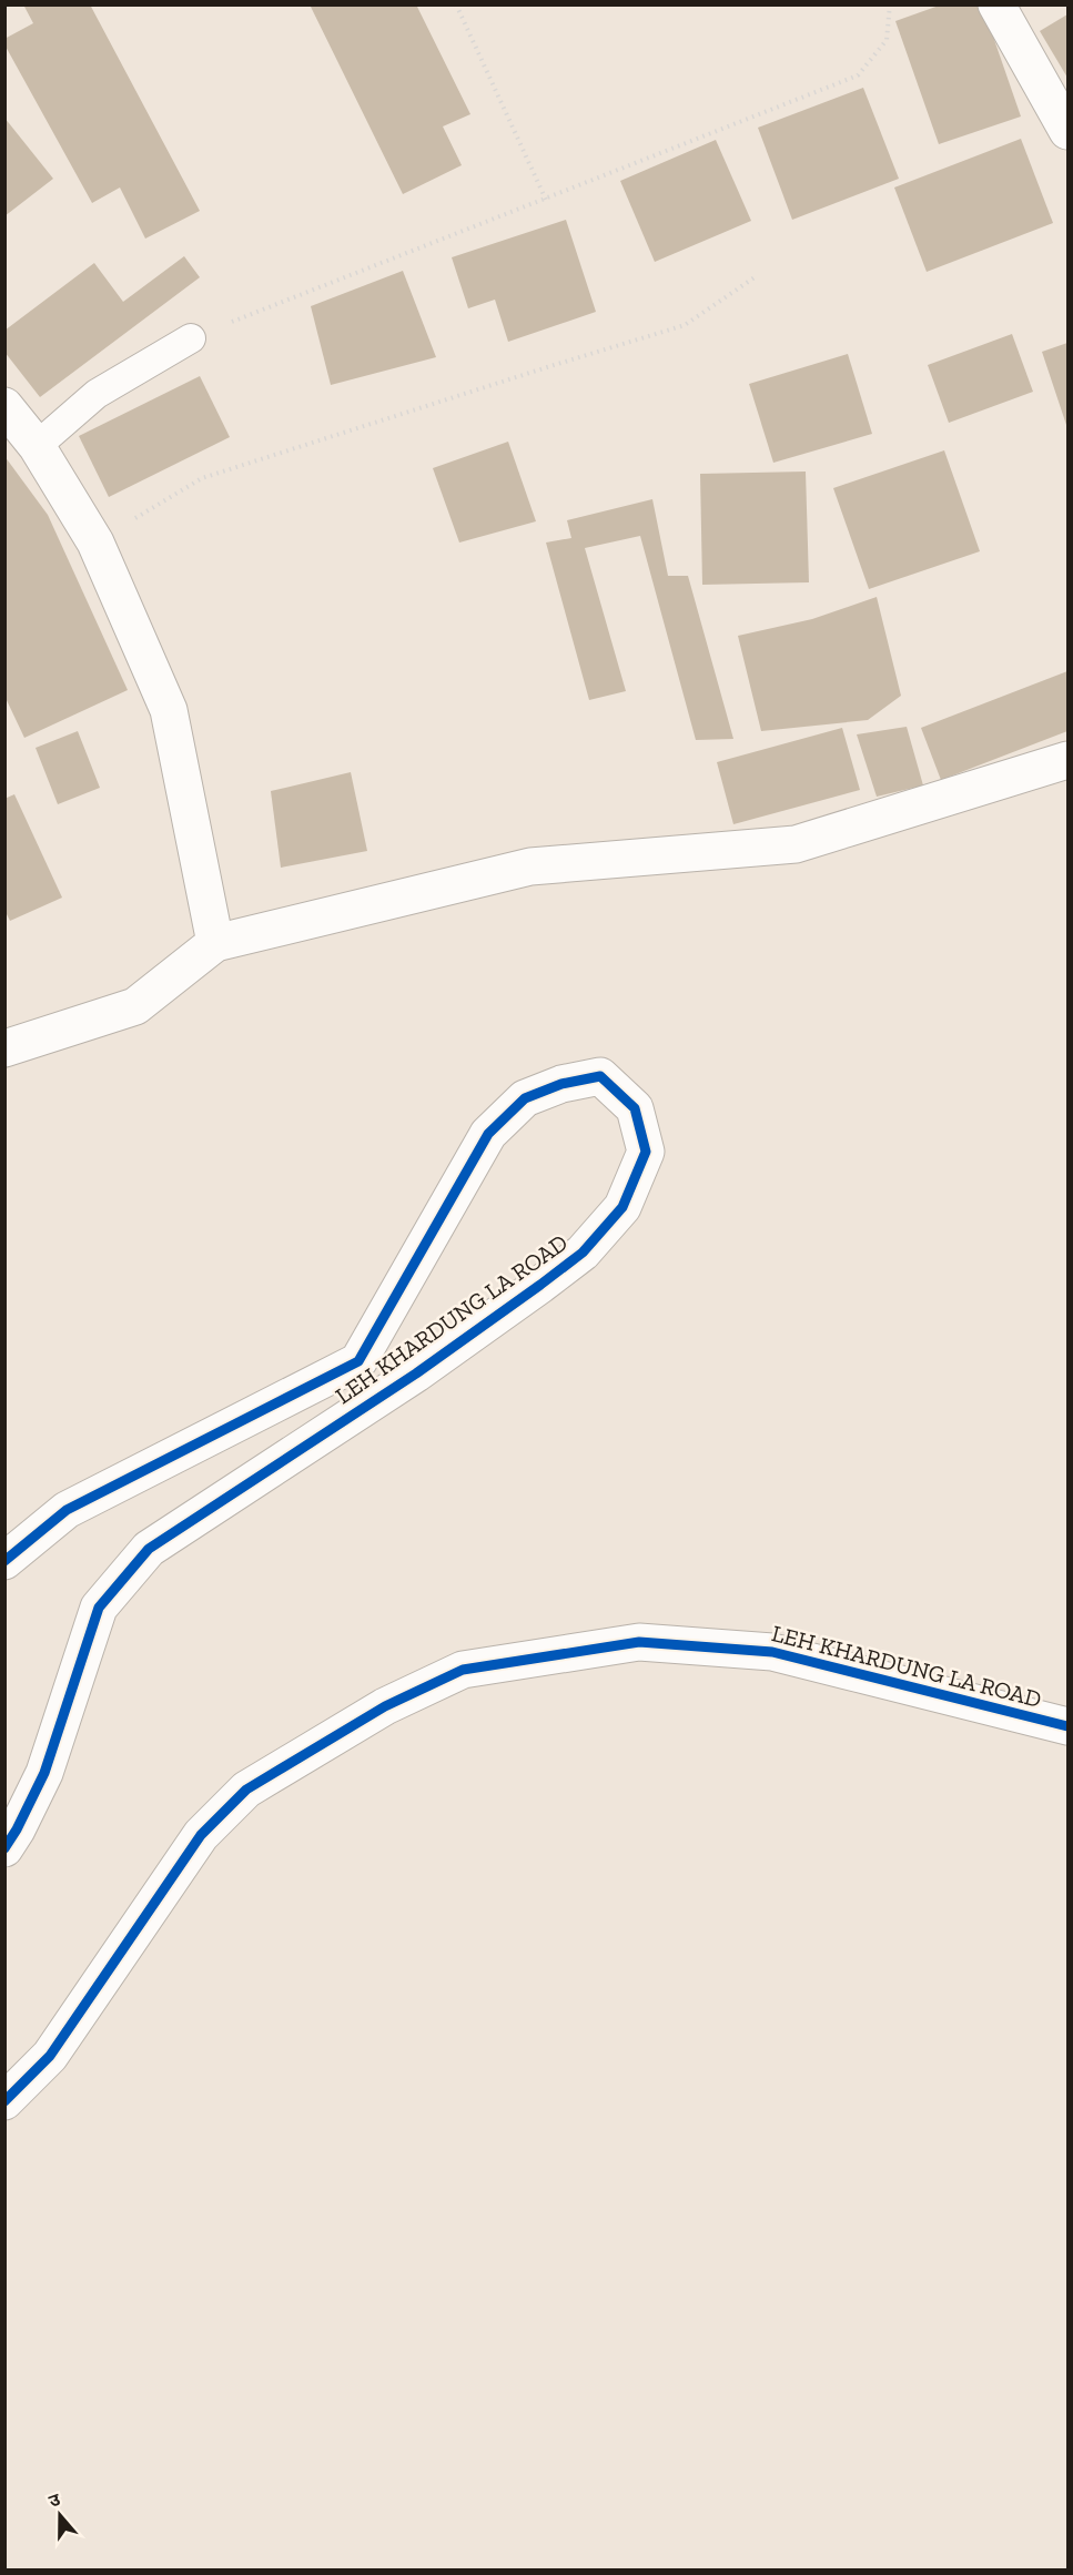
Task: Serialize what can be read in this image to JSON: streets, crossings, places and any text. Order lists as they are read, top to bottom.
{
  "streets": {
    "main road": ["LEH KHARDUNG LA ROAD"]
  },
  "north": "top"
}
